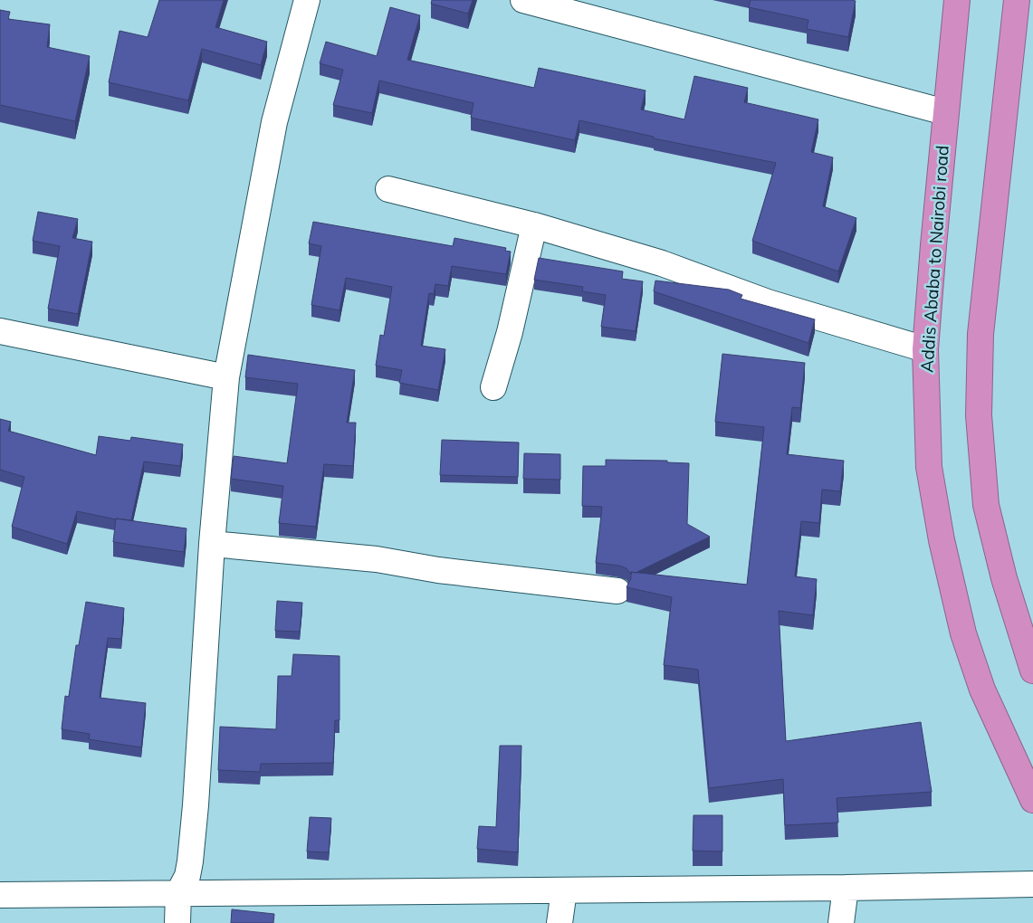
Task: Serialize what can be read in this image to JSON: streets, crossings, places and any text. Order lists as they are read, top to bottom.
{
  "streets": {
    "highway": ["Addis Ababa to Nairobi road"]
  }
}
